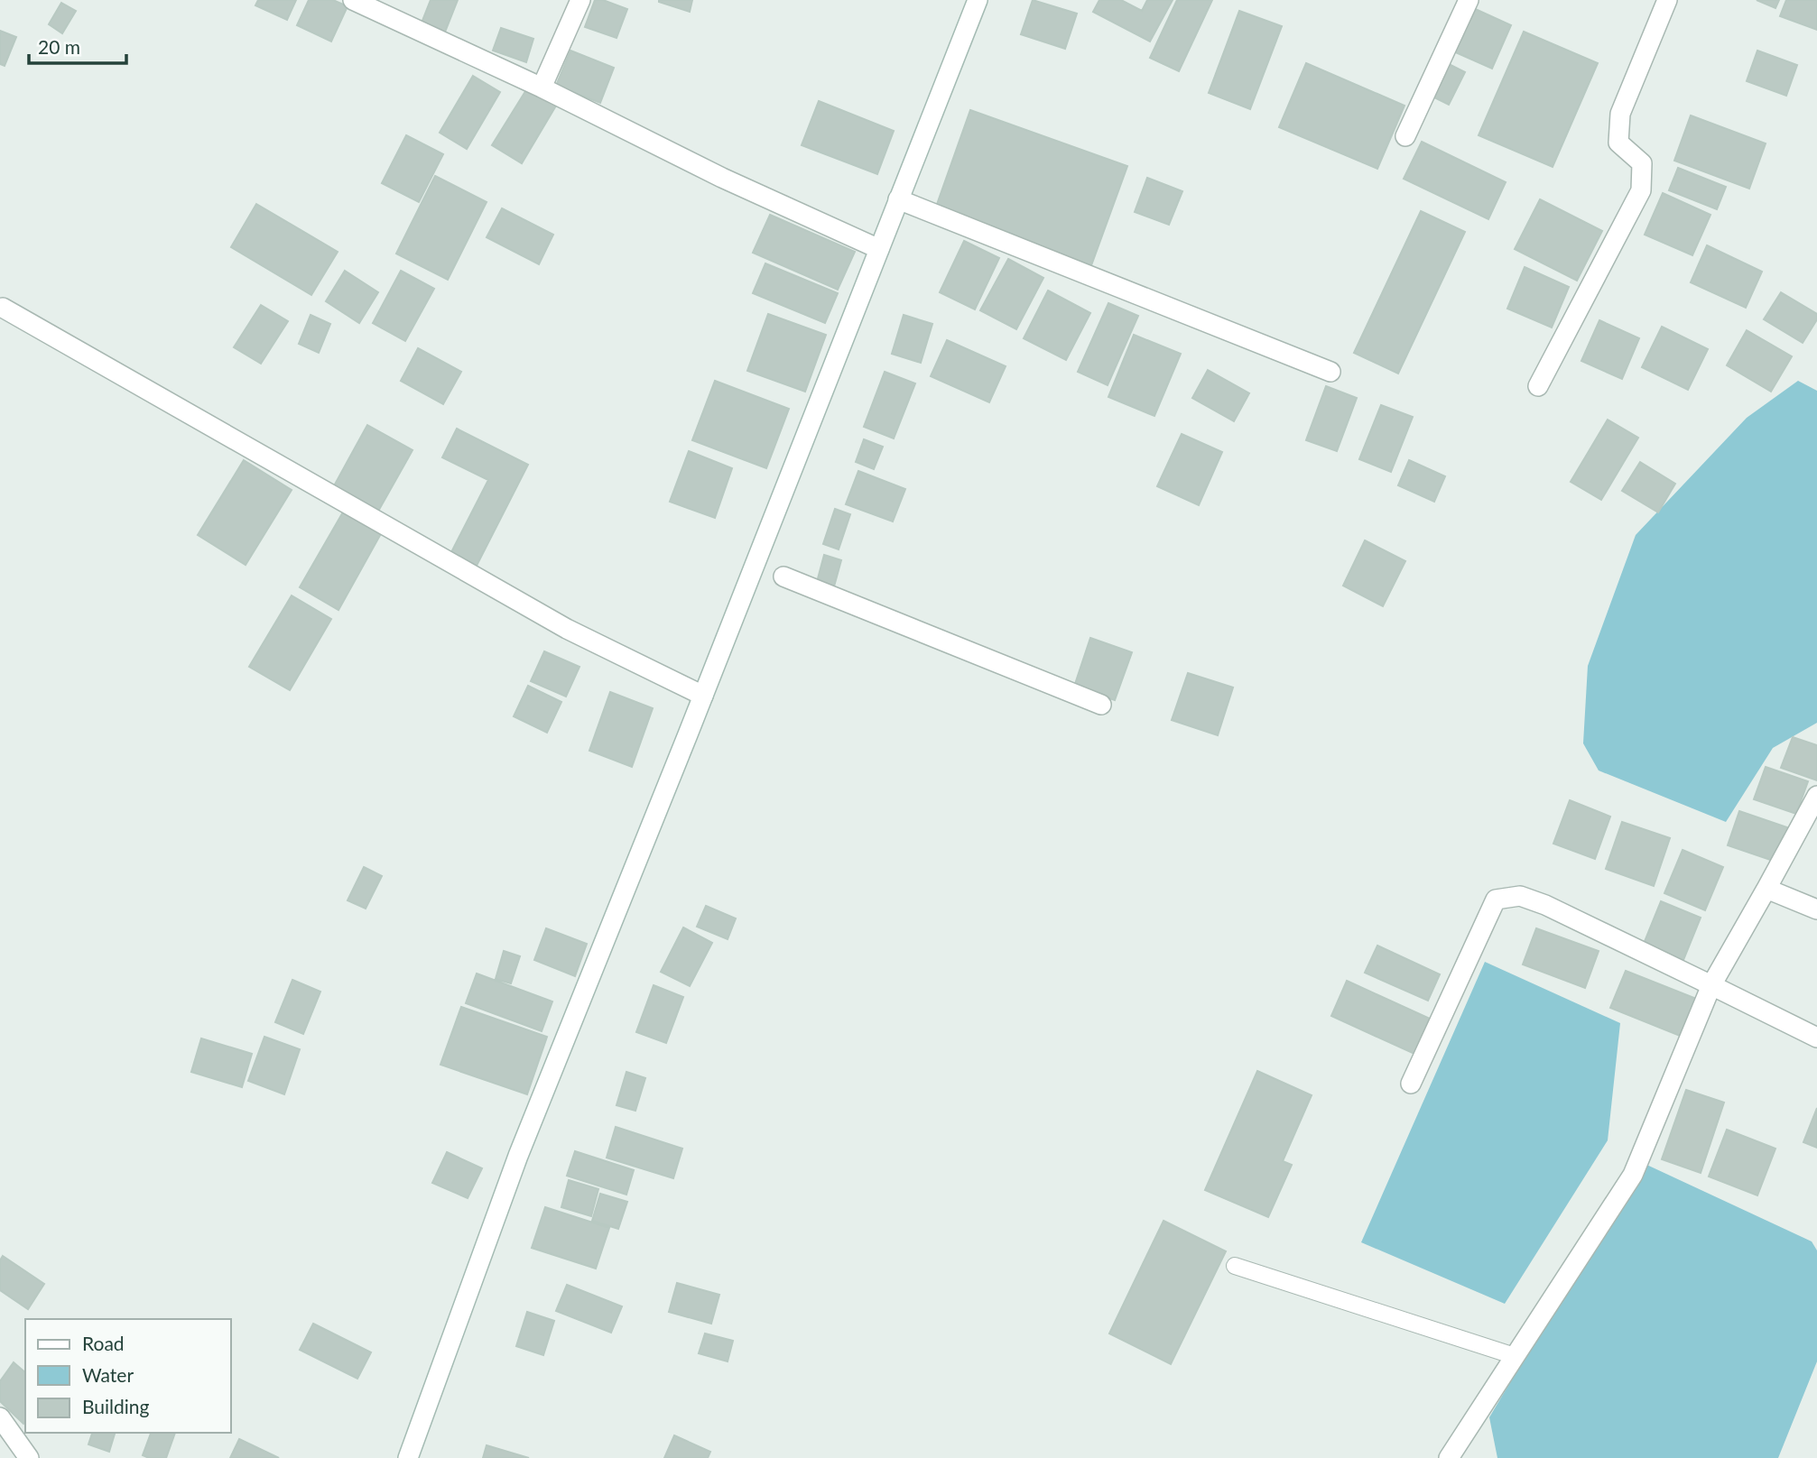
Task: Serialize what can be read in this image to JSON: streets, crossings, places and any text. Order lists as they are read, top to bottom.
{
  "legend": ["Road", "Water", "Building"],
  "scale_bar": "20 m"
}
